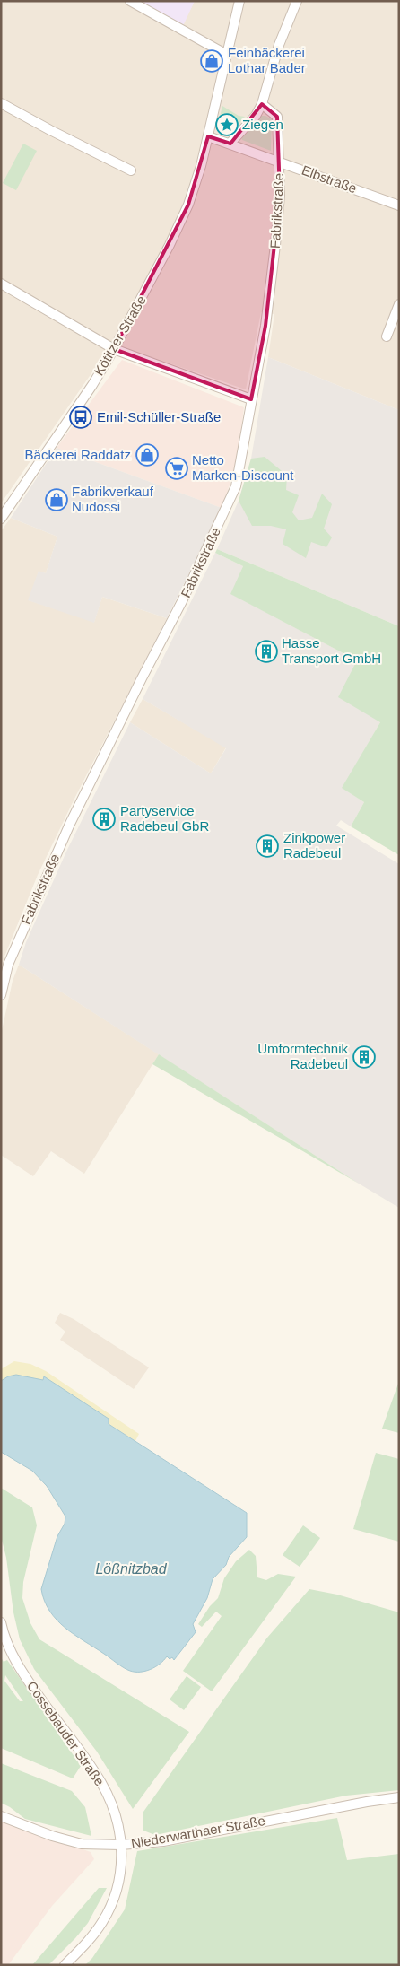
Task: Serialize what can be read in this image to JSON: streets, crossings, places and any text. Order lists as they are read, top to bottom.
{
  "streets": {
    "street": [
      "Elbstraße",
      "Fabrikstraße",
      "Kötitzer Straße",
      "Cossebauder Straße",
      "Niederwarthaer Straße"
    ]
  },
  "crossings": [
    ["Elbstraße", "Fabrikstraße"],
    ["Elbstraße", "Kötitzer Straße"],
    ["Cossebauder Straße", "Niederwarthaer Straße"]
  ],
  "water": ["Lößnitzbad"],
  "places": {
    "shop": ["Feinbäckerei Lothar Bader", "Bäckerei Raddatz", "Fabrikverkauf Nudossi"],
    "place": ["Ziegen"],
    "bus stop": ["Emil-Schüller-Straße"],
    "supermarket": ["Netto Marken-Discount"],
    "building": [
      "Hasse Transport GmbH",
      "Partyservice Radebeul GbR",
      "Zinkpower Radebeul",
      "Umformtechnik Radebeul"
    ]
  }
}
